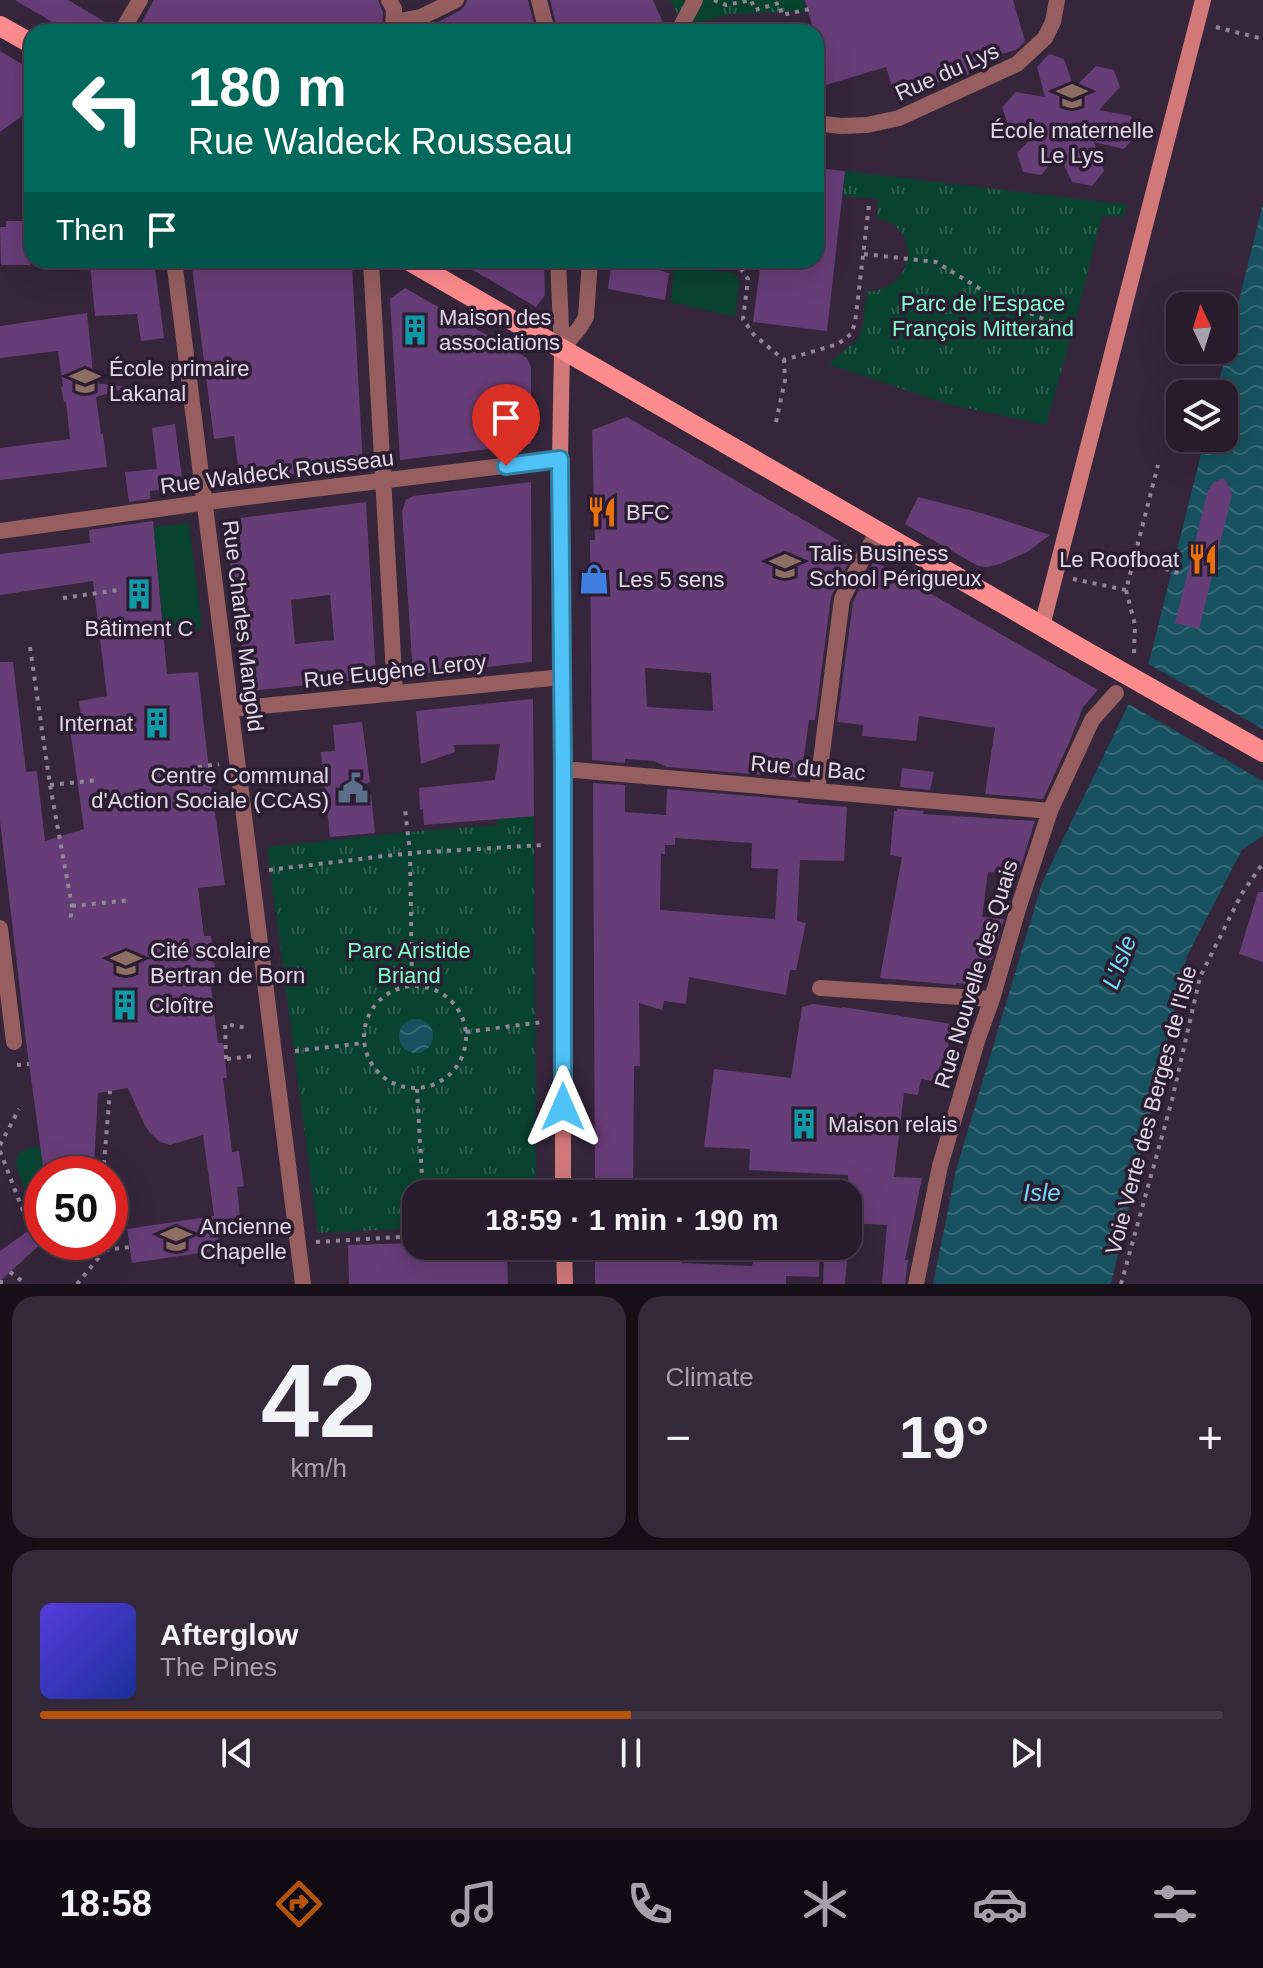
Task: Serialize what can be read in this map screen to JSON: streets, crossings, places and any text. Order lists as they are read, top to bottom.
{
  "streets": {
    "street": [
      "Rue du Lys",
      "Rue Waldeck Rousseau",
      "Rue Charles Mangold",
      "Rue Eugène Leroy",
      "Rue du Bac",
      "Rue Nouvelle des Quais"
    ],
    "path": ["Voie Verte des Berges de l'Isle"]
  },
  "crossings": [
    ["Rue Waldeck Rousseau", "Rue Charles Mangold"],
    ["Rue Charles Mangold", "Rue Eugène Leroy"],
    ["Rue du Bac", "Rue Nouvelle des Quais"]
  ],
  "water": ["L'Isle", "Isle"],
  "parks": ["Parc de l'Espace François Mitterand", "Parc Aristide Briand"],
  "places": {
    "school or university": [
      "École maternelle Le Lys",
      "École primaire Lakanal",
      "Talis Business School Périgueux",
      "Cité scolaire Bertran de Born",
      "Ancienne Chapelle"
    ],
    "building": [
      "Maison des associations",
      "Bâtiment C",
      "Internat",
      "Cloître",
      "Maison relais"
    ],
    "restaurant": ["BFC", "Le Roofboat"],
    "shop": ["Les 5 sens"],
    "public building": ["Centre Communal d'Action Sociale (CCAS)"]
  },
  "north": "top",
  "page": {
    "turn": ["180 m", "Rue Waldeck Rousseau"],
    "then": "Then",
    "limit": "50",
    "trip": "18:59 · 1 min · 190 m",
    "tile": [
      ["42", "km/h"],
      "Climate"
    ],
    "heat": ["−", "19°", "+"],
    "song": ["Afterglow", "The Pines"],
    "tabs": "18:58"
  }
}
